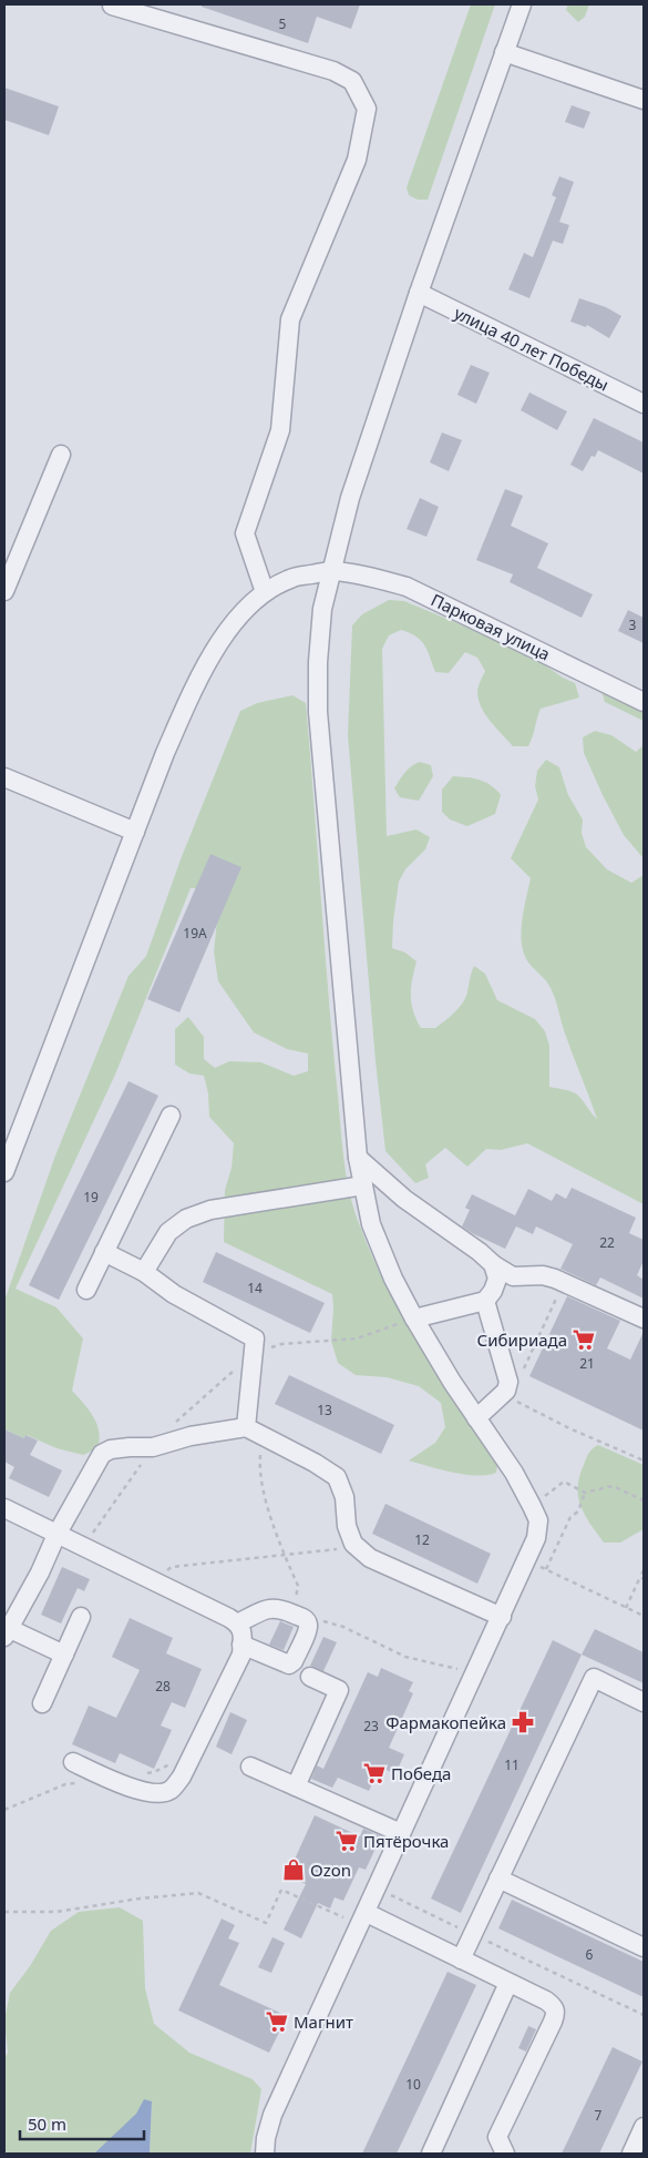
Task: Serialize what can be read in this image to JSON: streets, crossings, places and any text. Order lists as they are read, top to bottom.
{
  "streets": {
    "street": ["улица 40 лет Победы", "Парковая улица"]
  },
  "places": {
    "supermarket": [
      "Сибириада",
      "Победа",
      "Пятёрочка",
      "Магнит"
    ],
    "pharmacy": ["Фармакопейка"],
    "shop": ["Ozon"]
  },
  "house_numbers": [
    "5",
    "3",
    "19А",
    "19",
    "22",
    "14",
    "21",
    "13",
    "12",
    "28",
    "23",
    "11",
    "6",
    "10",
    "7"
  ],
  "scale_bar": "50 m"
}
